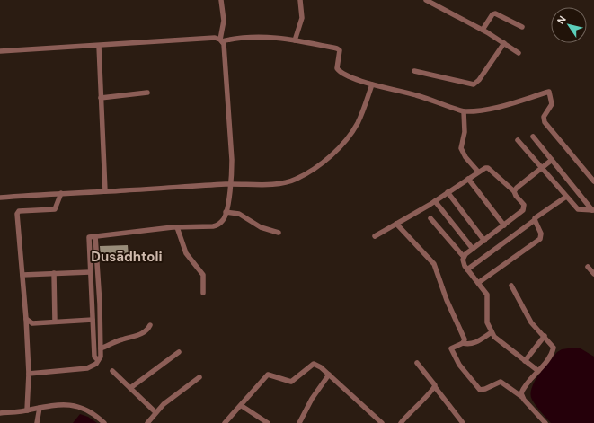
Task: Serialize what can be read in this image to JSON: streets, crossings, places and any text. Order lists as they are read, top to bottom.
{
  "districts": ["Dusādhtoli"],
  "north": "top left"
}
